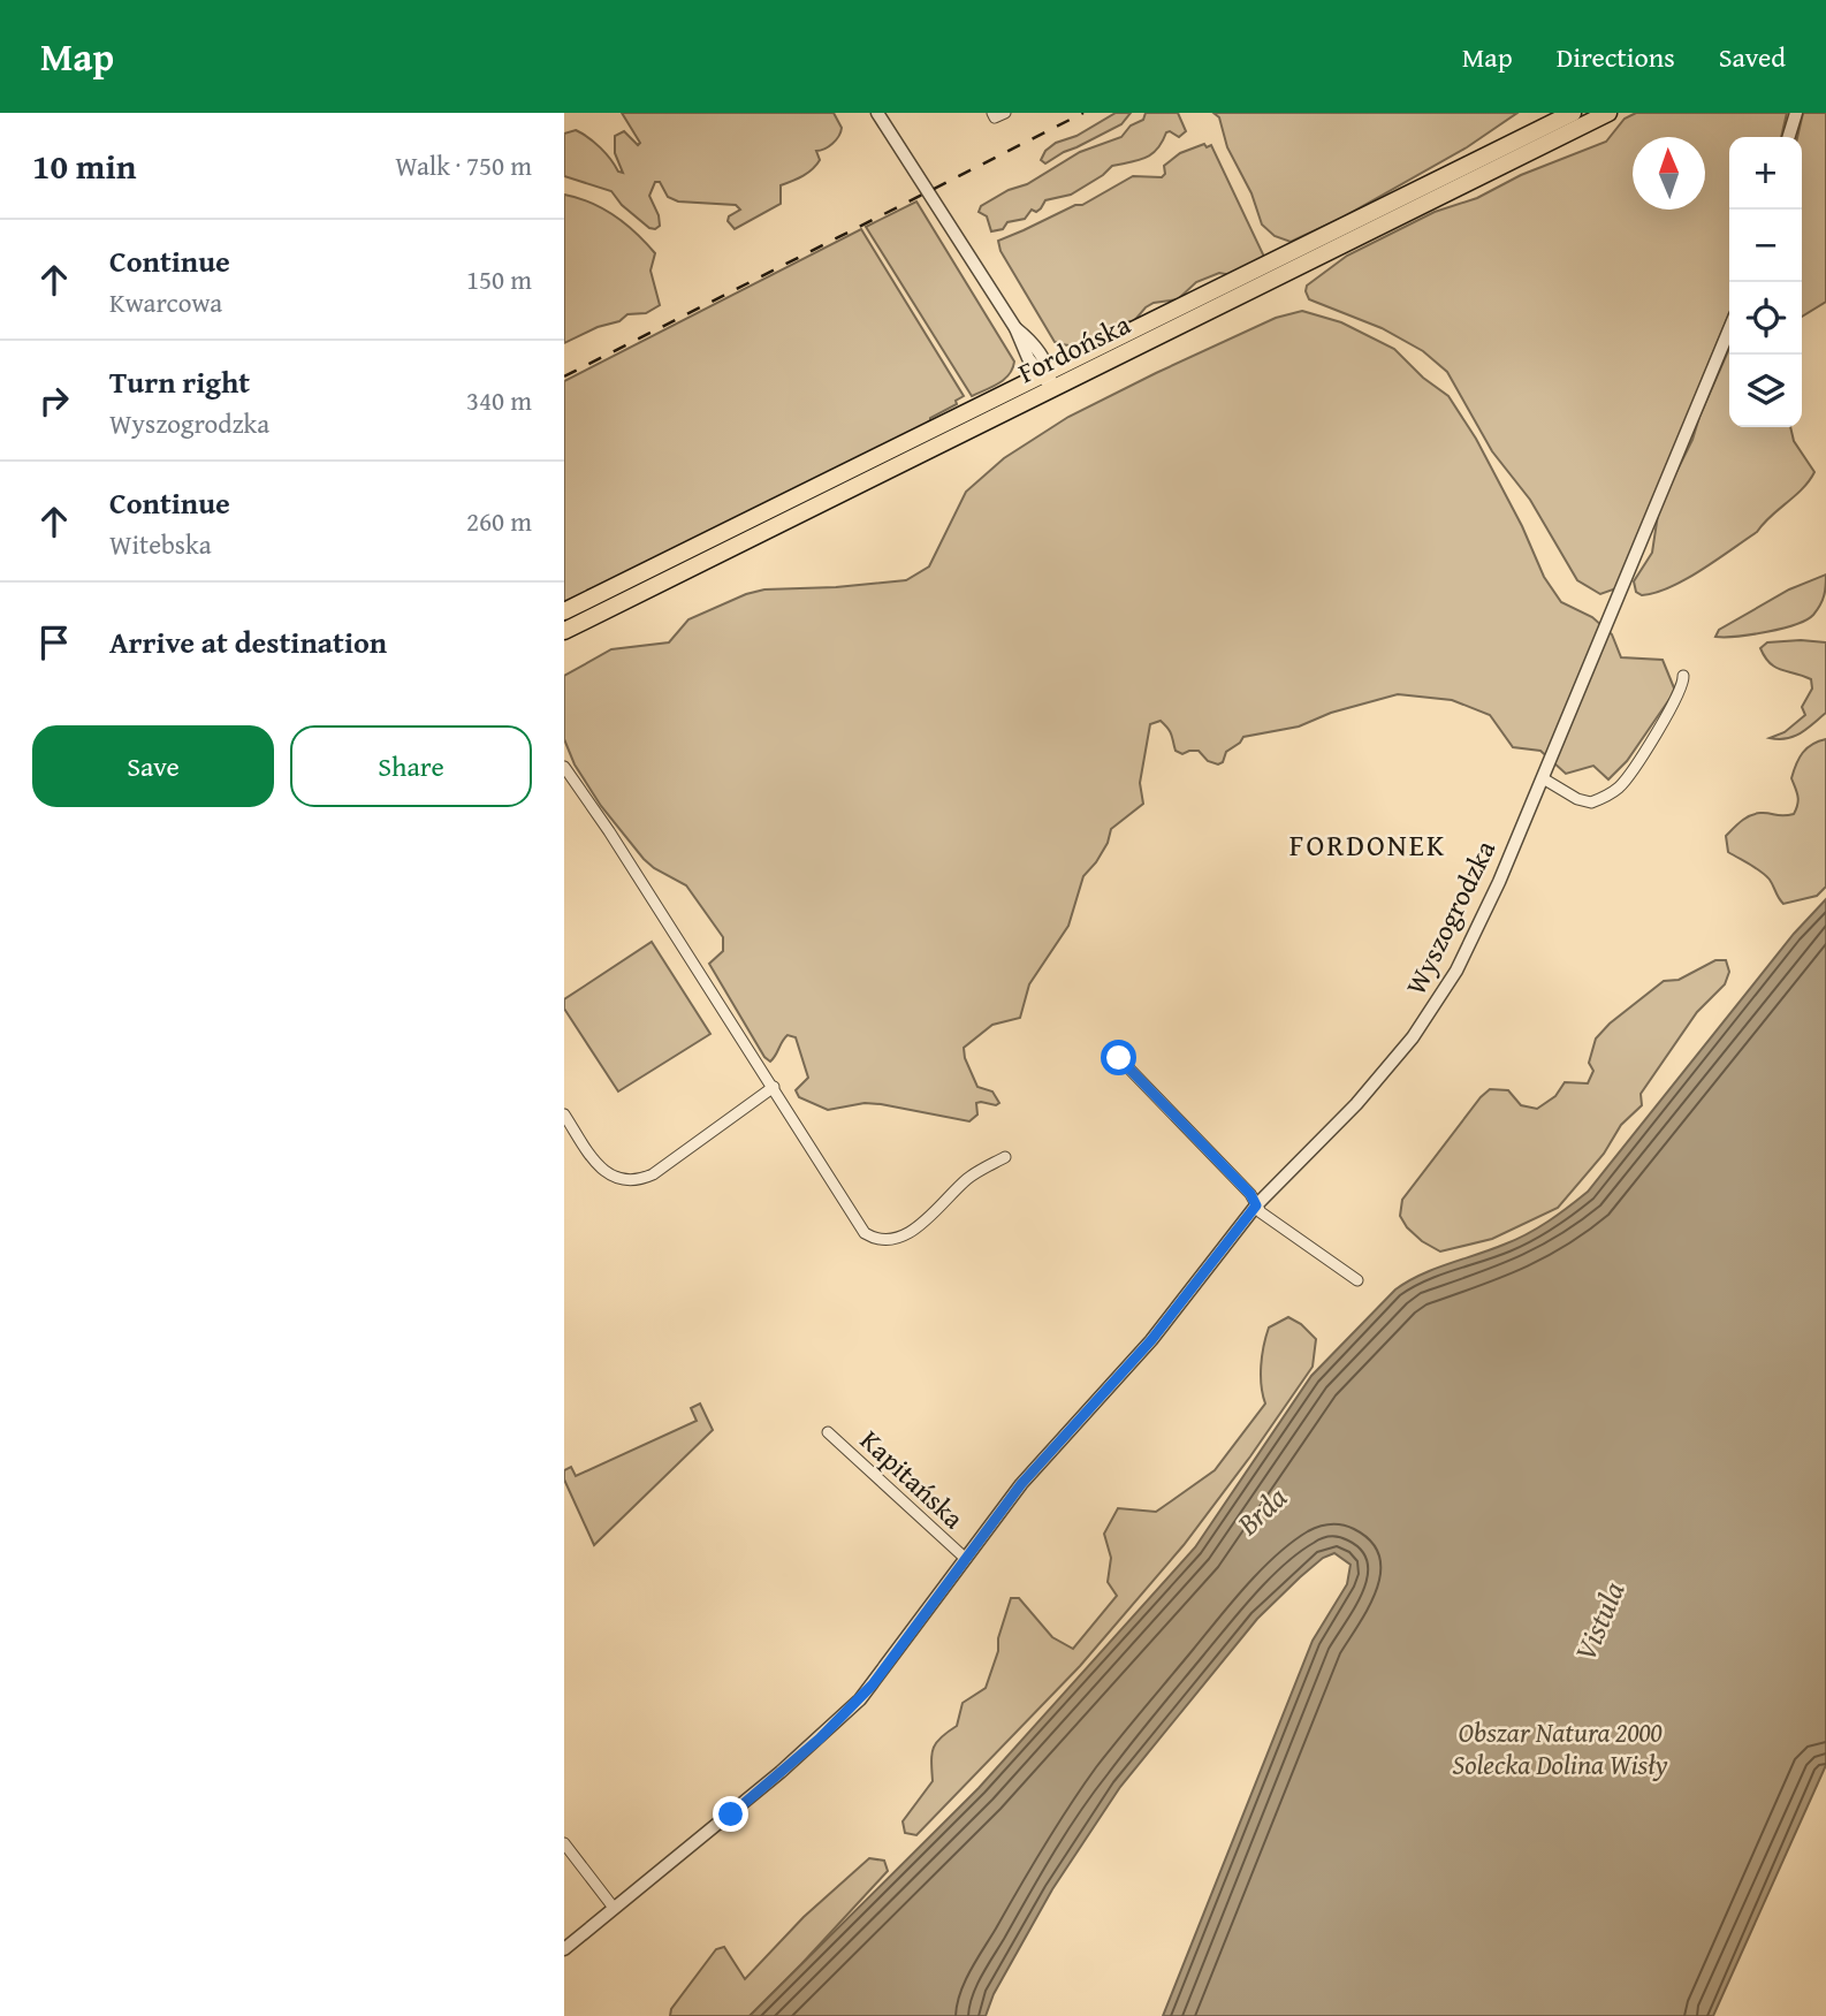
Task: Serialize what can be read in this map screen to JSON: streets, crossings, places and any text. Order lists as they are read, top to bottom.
{
  "streets": {
    "main road": ["Fordońska"],
    "street": ["Wyszogrodzka", "Kapitańska"]
  },
  "crossings": [
    ["Wyszogrodzka", "Kapitańska"]
  ],
  "districts": ["FORDONEK"],
  "water": ["Brda", "Vistula"],
  "parks": ["Obszar Natura 2000 Solecka Dolina Wisły"],
  "north": "top",
  "page": {
    "header": "Map",
    "nav": ["Map", "Directions", "Saved"],
    "heading": ["10 min", "Walk · 750 m"],
    "map_buttons": ["+", "−"],
    "list": [
      ["Continue", "Kwarcowa", "150 m"],
      ["Turn right", "Wyszogrodzka", "340 m"],
      ["Continue", "Witebska", "260 m"],
      "Arrive at destination"
    ],
    "buttons": ["Save", "Share"]
  }
}
